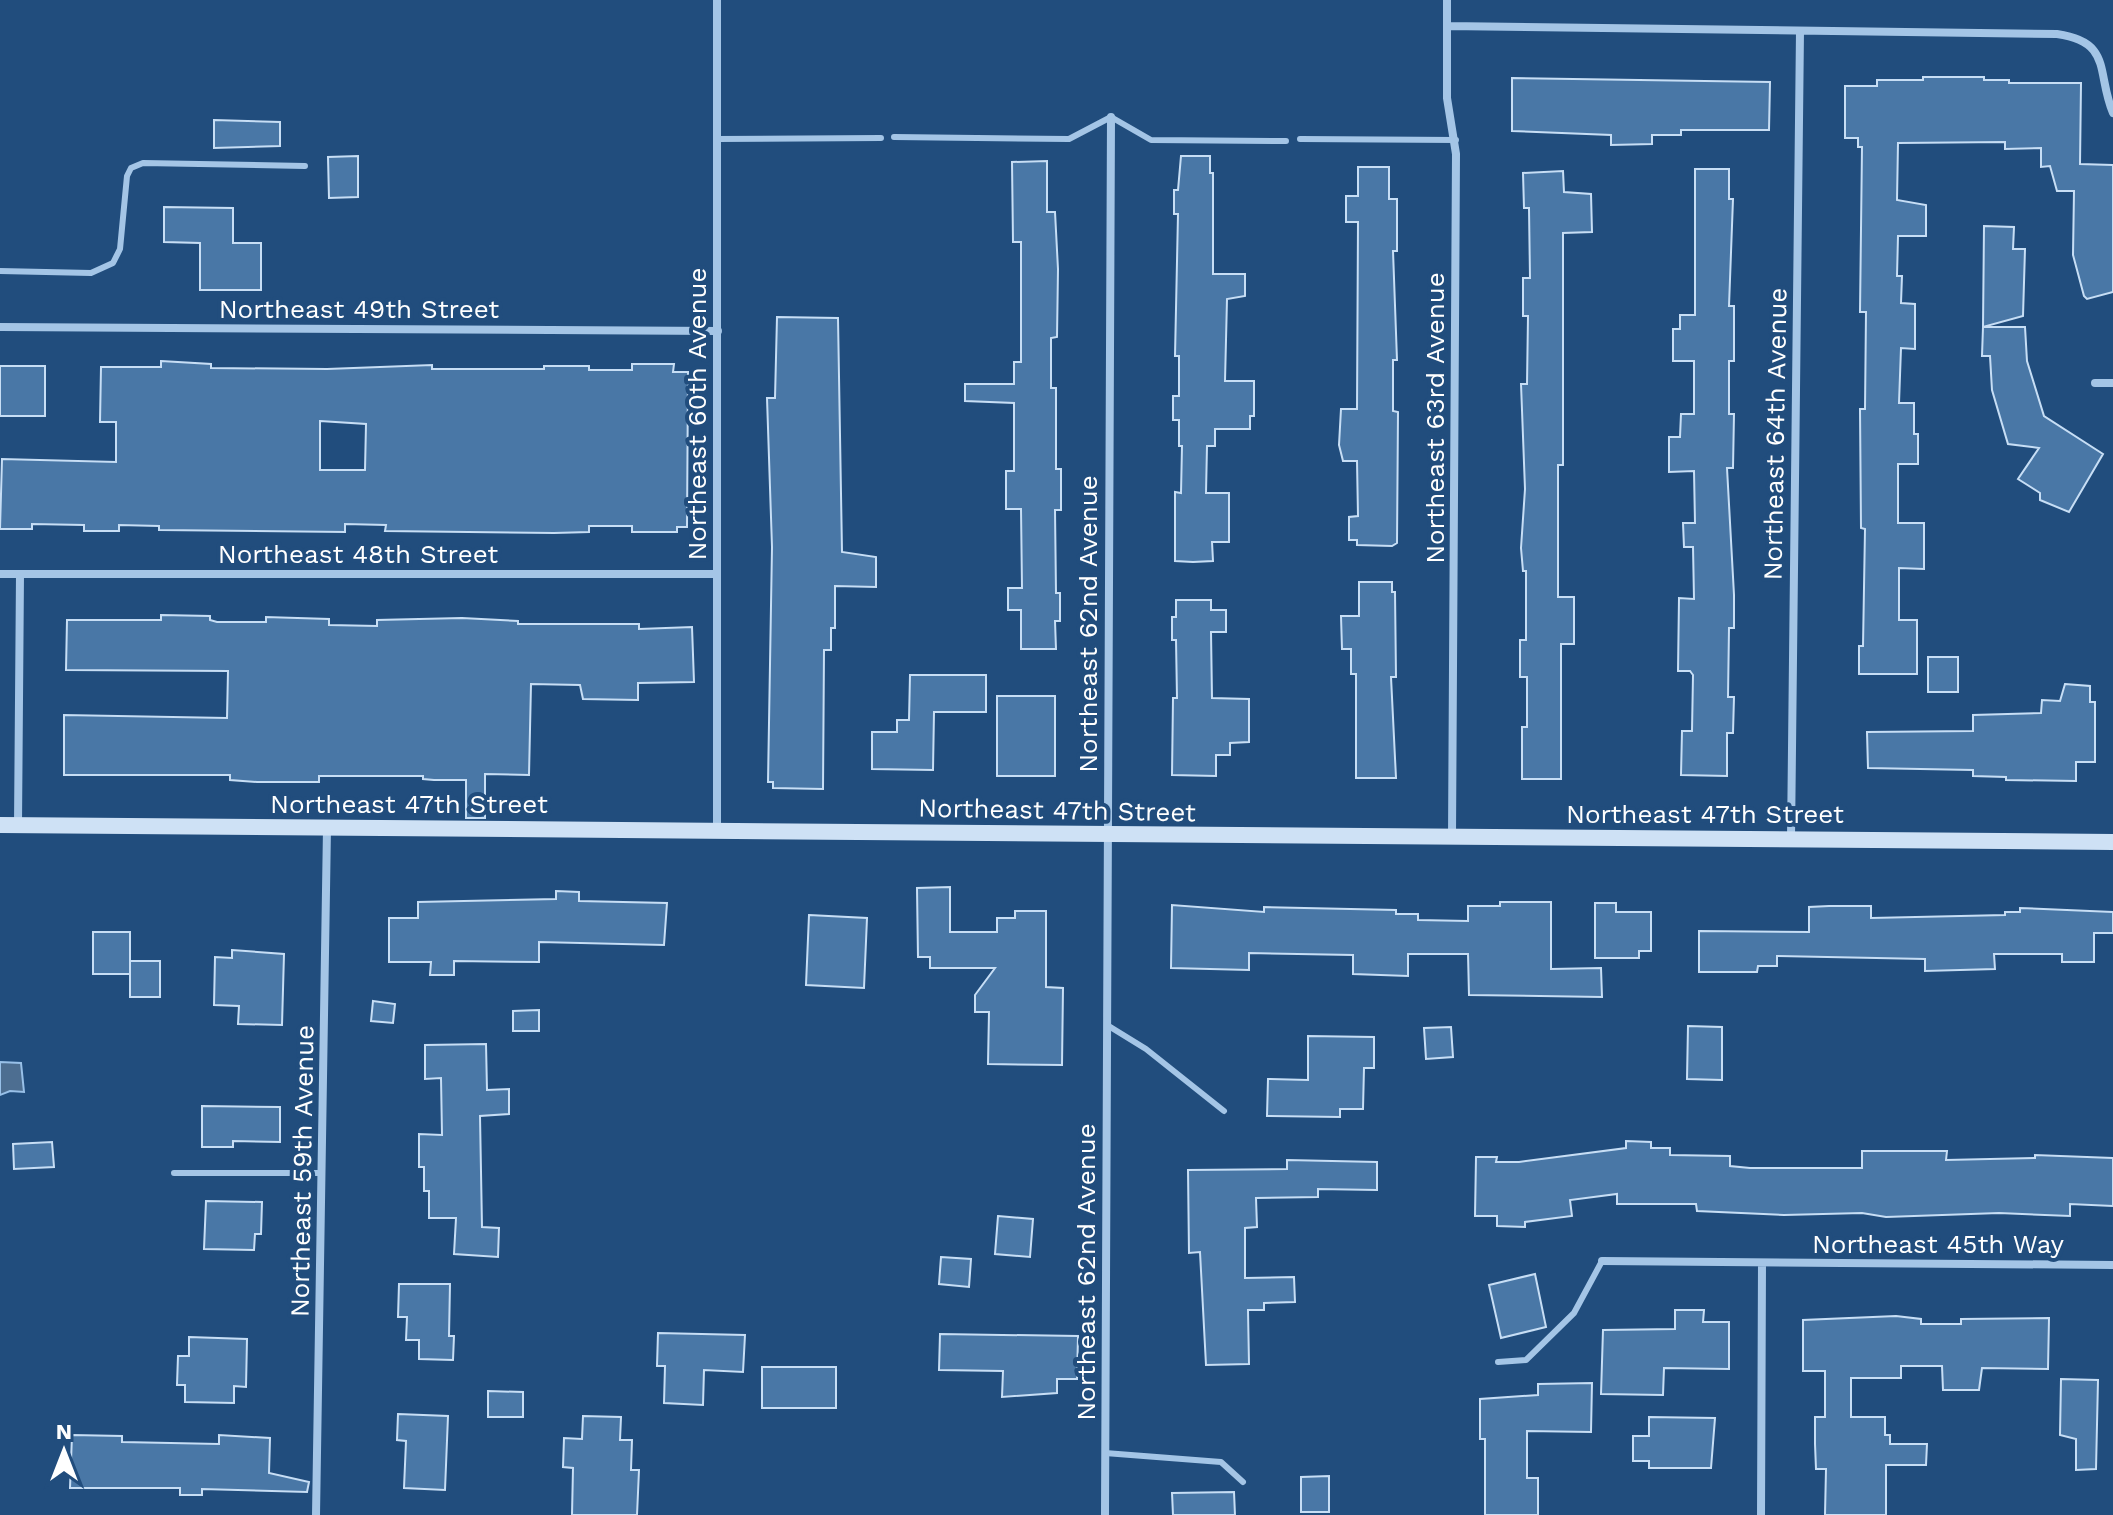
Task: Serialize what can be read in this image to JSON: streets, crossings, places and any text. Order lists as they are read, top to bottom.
{
  "streets": {
    "street": [
      "Northeast 49th Street",
      "Northeast 60th Avenue",
      "Northeast 63rd Avenue",
      "Northeast 64th Avenue",
      "Northeast 48th Street",
      "Northeast 62nd Avenue",
      "Northeast 47th Street",
      "Northeast 59th Avenue",
      "Northeast 45th Way"
    ]
  },
  "crossings": [
    ["Northeast 49th Street", "Northeast 60th Avenue"],
    ["Northeast 60th Avenue", "Northeast 48th Street"],
    ["Northeast 60th Avenue", "Northeast 47th Street"],
    ["Northeast 63rd Avenue", "Northeast 47th Street"],
    ["Northeast 64th Avenue", "Northeast 47th Street"],
    ["Northeast 62nd Avenue", "Northeast 47th Street"],
    ["Northeast 47th Street", "Northeast 59th Avenue"]
  ],
  "north": "top"
}
